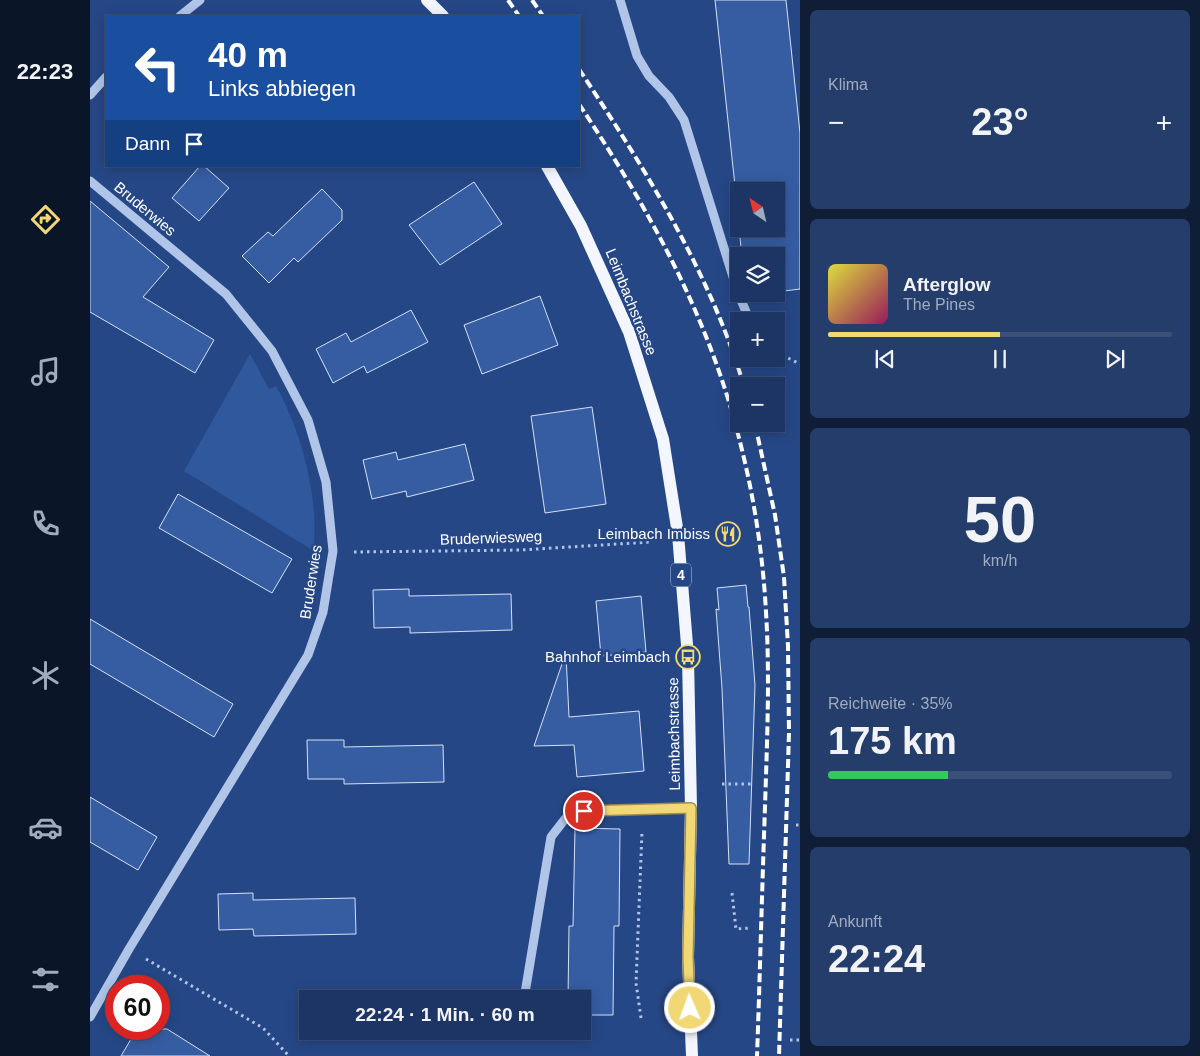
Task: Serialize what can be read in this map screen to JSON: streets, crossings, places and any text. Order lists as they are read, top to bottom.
{
  "streets": {
    "main road": ["Leimbachstrasse", "4"],
    "street": ["Bruderwies"],
    "path": ["Bruderwiesweg"]
  },
  "crossings": [
    ["Bruderwies", "Bruderwiesweg"]
  ],
  "places": {
    "restaurant": ["Leimbach Imbiss"],
    "bus stop": ["Bahnhof Leimbach"]
  },
  "north": "top left",
  "page": {
    "tabs": "22:23",
    "tile": [
      "Klima",
      ["50", "km/h"],
      ["Reichweite · 35%", "175 km"],
      ["Ankunft", "22:24"]
    ],
    "turn": ["40 m", "Links abbiegen"],
    "heat": ["−", "23°", "+"],
    "then": "Dann",
    "map_buttons": ["+", "−"],
    "song": ["Afterglow", "The Pines"],
    "limit": "60",
    "trip": "22:24 · 1 Min. · 60 m"
  }
}
